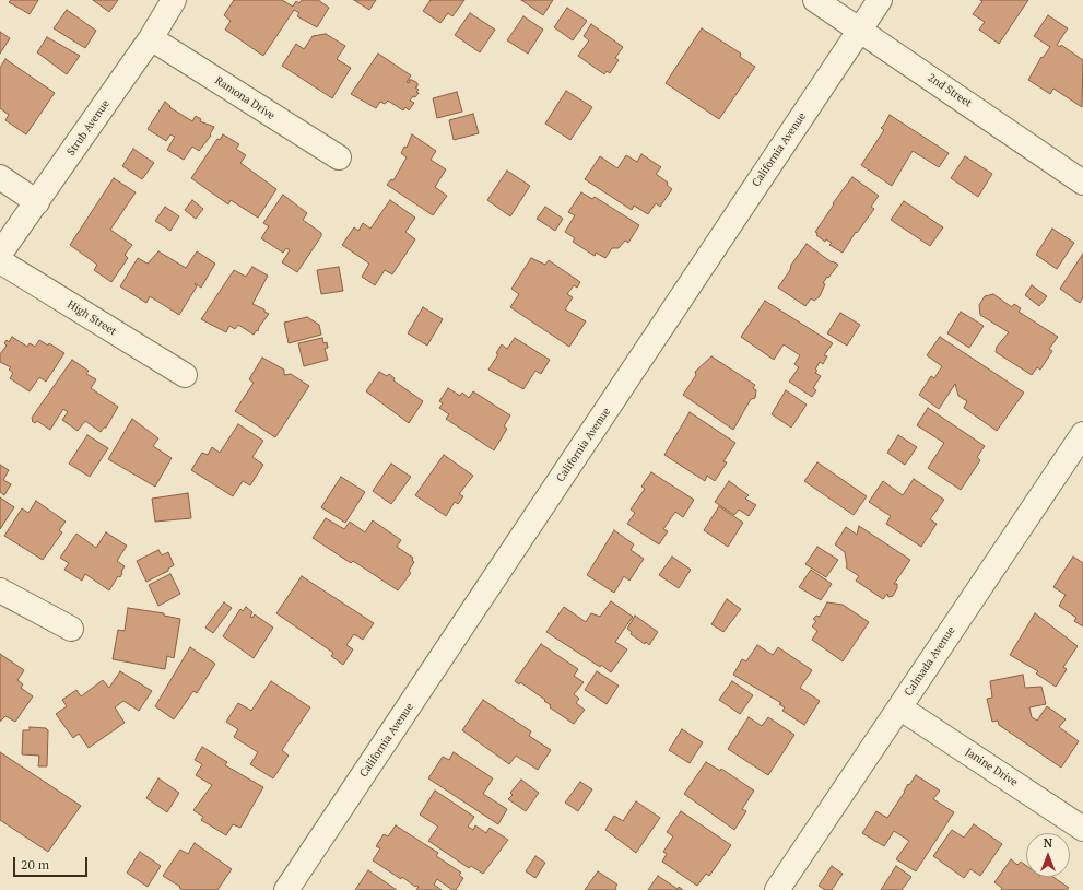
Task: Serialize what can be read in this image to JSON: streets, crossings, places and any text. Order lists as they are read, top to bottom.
{
  "streets": {
    "street": [
      "2nd Street",
      "Ramona Drive",
      "Strub Avenue",
      "California Avenue",
      "High Street",
      "Calmada Avenue",
      "Janine Drive"
    ]
  },
  "crossings": [
    ["2nd Street", "California Avenue"],
    ["Ramona Drive", "Strub Avenue"],
    ["Calmada Avenue", "Janine Drive"]
  ],
  "scale_bar": "20 m",
  "north": "top"
}
